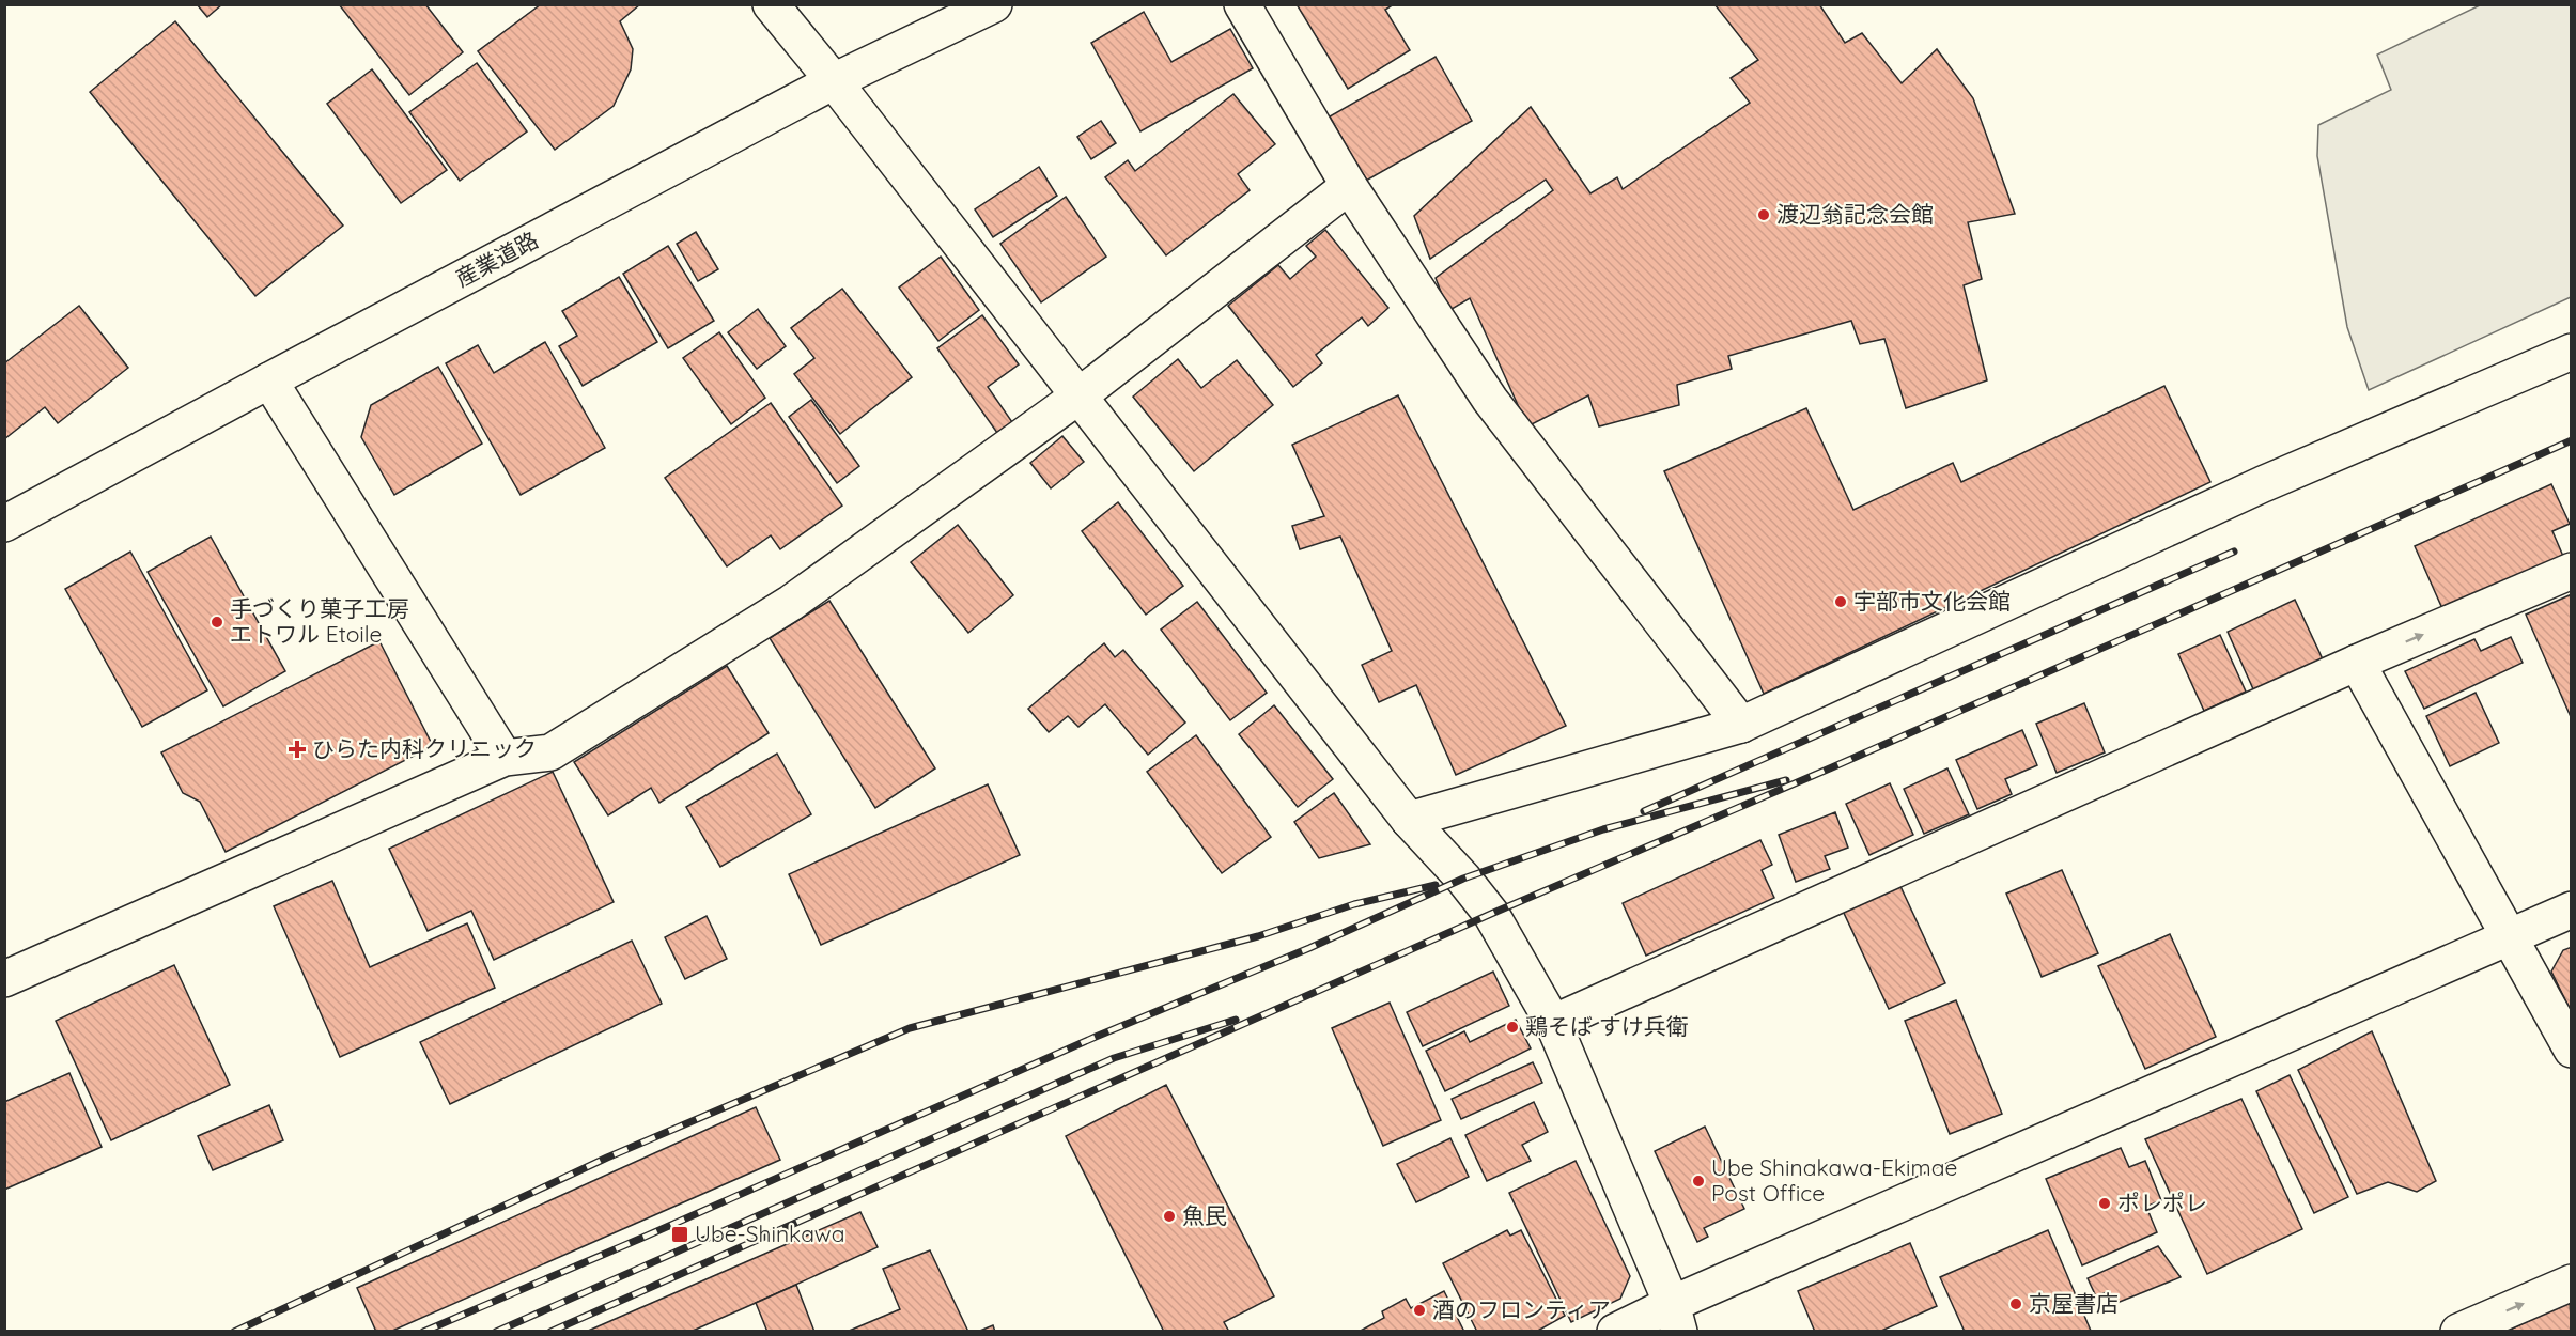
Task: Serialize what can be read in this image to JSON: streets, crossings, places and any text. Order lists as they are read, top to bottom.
{
  "streets": {
    "street": ["産業道路"]
  },
  "places": {
    "other": [
      "渡辺翁記念会館",
      "宇部市文化会館",
      "手づくり菓子工房 エトワル Etoile",
      "鶏そば すけ兵衛",
      "Ube Shinakawa-Ekimae Post Office",
      "ポレポレ",
      "魚民",
      "京屋書店",
      "酒のフロンティア"
    ],
    "health": ["ひらた内科クリニック"],
    "transit": ["Ube-Shinkawa"]
  }
}
